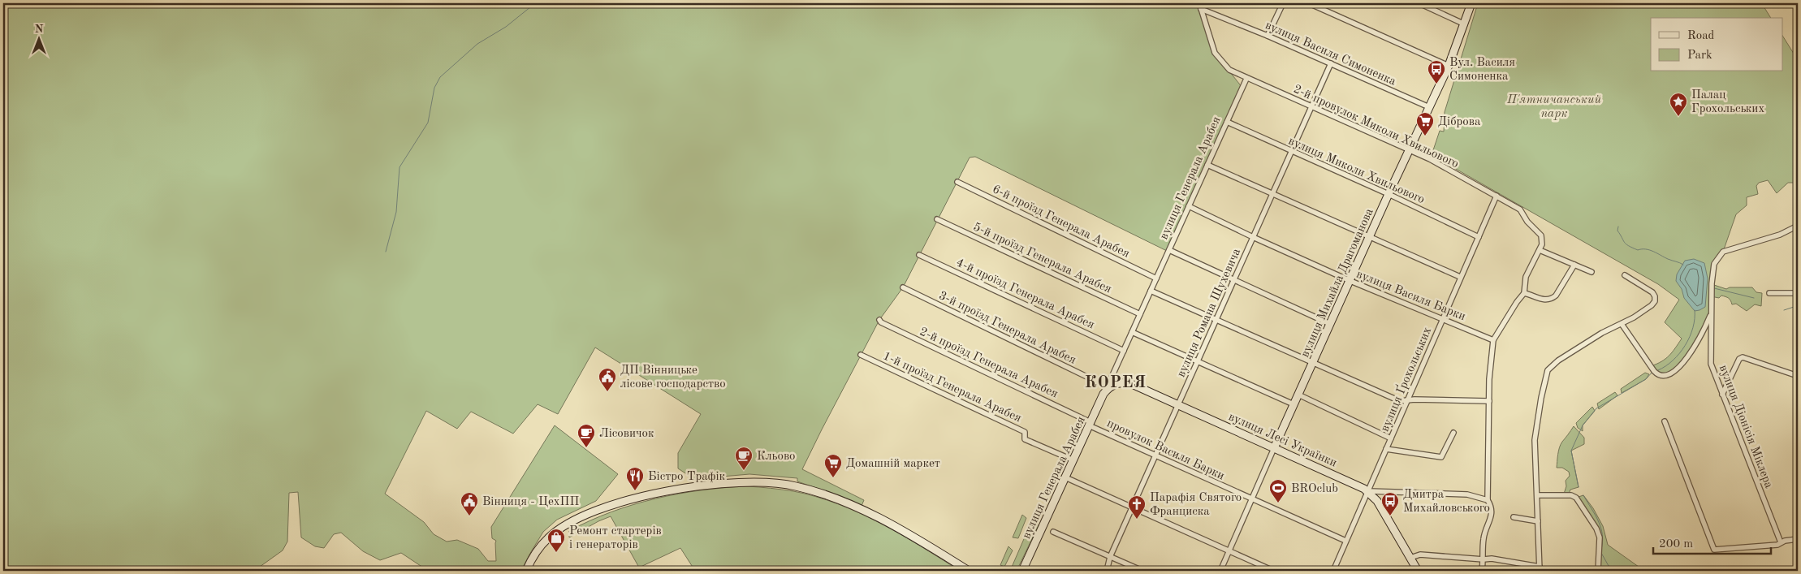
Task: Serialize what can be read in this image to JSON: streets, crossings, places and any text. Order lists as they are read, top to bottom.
{
  "streets": {
    "main road": ["вулиця Генерала Арабея", "вулиця Михайла Драгоманова", "вулиця Лесі Українки"],
    "street": [
      "вулиця Василя Симоненка",
      "2-й провулок Миколи Хвильового",
      "вулиця Миколи Хвильового",
      "6-й проїзд Генерала Арабея",
      "5-й проїзд Генерала Арабея",
      "4-й проїзд Генерала Арабея",
      "вулиця Василя Барки",
      "вулиця Романа Шухевича",
      "3-й проїзд Генерала Арабея",
      "2-й проїзд Генерала Арабея",
      "вулиця Ґрохольських",
      "1-й проїзд Генерала Арабея",
      "вулиця Діонісія Міклера",
      "провулок Василя Барки"
    ]
  },
  "crossings": [
    ["вулиця Василя Симоненка", "вулиця Михайла Драгоманова"],
    ["вулиця Василя Симоненка", "вулиця Романа Шухевича"],
    ["2-й провулок Миколи Хвильового", "вулиця Генерала Арабея"],
    ["2-й провулок Миколи Хвильового", "вулиця Михайла Драгоманова"],
    ["2-й провулок Миколи Хвильового", "вулиця Романа Шухевича"],
    ["2-й провулок Миколи Хвильового", "вулиця Ґрохольських"],
    ["вулиця Миколи Хвильового", "вулиця Генерала Арабея"],
    ["вулиця Миколи Хвильового", "вулиця Михайла Драгоманова"],
    ["вулиця Миколи Хвильового", "вулиця Романа Шухевича"],
    ["вулиця Миколи Хвильового", "вулиця Ґрохольських"],
    ["вулиця Генерала Арабея", "6-й проїзд Генерала Арабея"],
    ["вулиця Генерала Арабея", "5-й проїзд Генерала Арабея"],
    ["вулиця Генерала Арабея", "4-й проїзд Генерала Арабея"],
    ["вулиця Генерала Арабея", "вулиця Василя Барки"],
    ["вулиця Генерала Арабея", "3-й проїзд Генерала Арабея"],
    ["вулиця Генерала Арабея", "2-й проїзд Генерала Арабея"],
    ["вулиця Генерала Арабея", "1-й проїзд Генерала Арабея"],
    ["вулиця Генерала Арабея", "вулиця Лесі Українки"],
    ["вулиця Генерала Арабея", "провулок Василя Барки"],
    ["вулиця Михайла Драгоманова", "вулиця Василя Барки"],
    ["вулиця Михайла Драгоманова", "вулиця Лесі Українки"],
    ["вулиця Михайла Драгоманова", "провулок Василя Барки"],
    ["вулиця Василя Барки", "вулиця Романа Шухевича"],
    ["вулиця Василя Барки", "вулиця Ґрохольських"],
    ["вулиця Романа Шухевича", "вулиця Лесі Українки"],
    ["вулиця Романа Шухевича", "провулок Василя Барки"],
    ["3-й проїзд Генерала Арабея", "вулиця Лесі Українки"],
    ["2-й проїзд Генерала Арабея", "провулок Василя Барки"],
    ["вулиця Ґрохольських", "вулиця Лесі Українки"],
    ["вулиця Ґрохольських", "провулок Василя Барки"]
  ],
  "districts": ["КОРЕЯ"],
  "parks": ["П'ятничанський парк"],
  "places": {
    "bus stop": ["Вул. Василя Симоненка", "Дмитра Михайловського"],
    "place": ["Палац Грохольських"],
    "supermarket": ["Діброва", "Домашній маркет"],
    "public building": ["ДП Вінницьке лісове господарство", "Вінниця - ЦехПП"],
    "cafe": ["Лісовичок", "Кльово"],
    "restaurant": ["Бістро Трафік"],
    "sports": ["BROclub"],
    "church": ["Парафія Святого Франциска"],
    "shop": ["Ремонт стартерів і генераторів"]
  },
  "legend": ["Road", "Park"],
  "scale_bar": "200 m",
  "north": "top"
}
